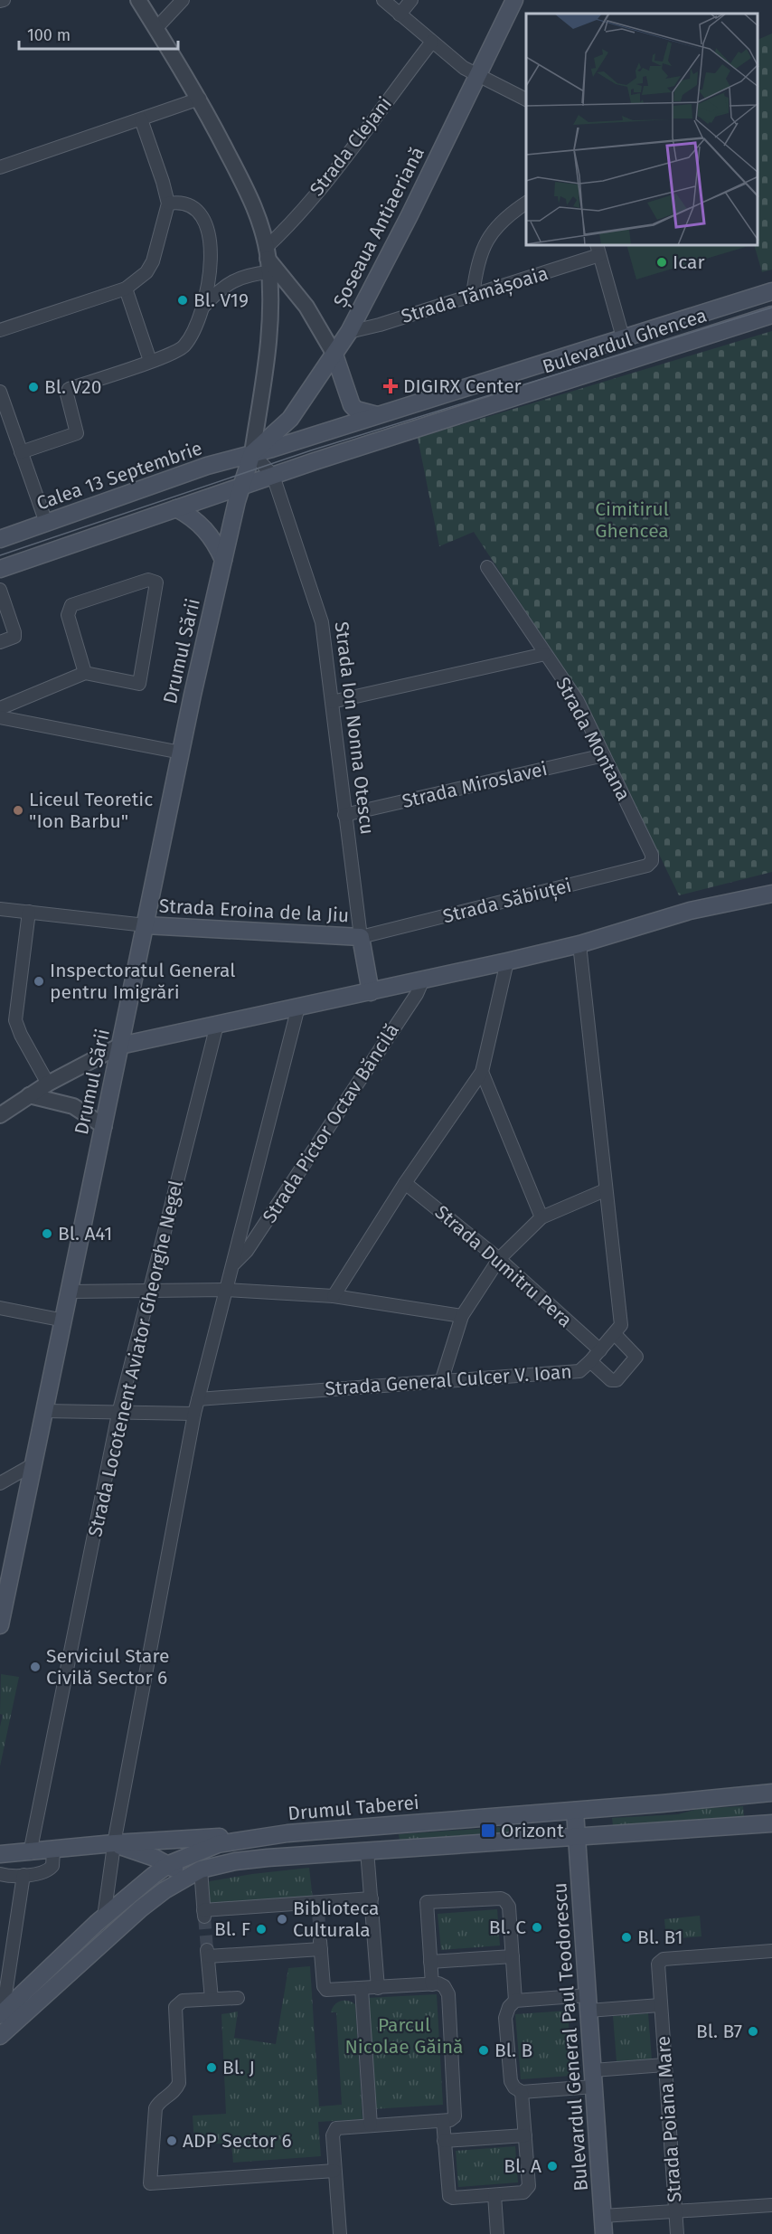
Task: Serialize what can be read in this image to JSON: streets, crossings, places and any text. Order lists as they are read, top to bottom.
{
  "streets": {
    "main road": [
      "Șoseaua Antiaeriană",
      "Bulevardul Ghencea",
      "Calea 13 Septembrie",
      "Drumul Sării",
      "Strada Ion Nonna Otescu",
      "Strada Eroina de la Jiu",
      "Drumul Taberei",
      "Bulevardul General Paul Teodorescu"
    ],
    "street": [
      "Strada Clejani",
      "Strada Tămășoaia",
      "Strada Montana",
      "Strada Miroslavei",
      "Strada Săbiuței",
      "Strada Pictor Octav Băncilă",
      "Strada Dumitru Pera",
      "Strada Locotenent Aviator Gheorghe Negel",
      "Strada General Culcer V. Ioan",
      "Strada Poiana Mare"
    ]
  },
  "crossings": [
    ["Șoseaua Antiaeriană", "Strada Tămășoaia"],
    ["Șoseaua Antiaeriană", "Bulevardul Ghencea"],
    ["Șoseaua Antiaeriană", "Calea 13 Septembrie"],
    ["Șoseaua Antiaeriană", "Drumul Sării"],
    ["Bulevardul Ghencea", "Calea 13 Septembrie"],
    ["Bulevardul Ghencea", "Drumul Sării"],
    ["Bulevardul Ghencea", "Strada Ion Nonna Otescu"],
    ["Calea 13 Septembrie", "Drumul Sării"],
    ["Drumul Sării", "Strada Eroina de la Jiu"],
    ["Strada Ion Nonna Otescu", "Strada Miroslavei"],
    ["Strada Ion Nonna Otescu", "Strada Săbiuței"],
    ["Strada Ion Nonna Otescu", "Strada Eroina de la Jiu"],
    ["Strada Montana", "Strada Miroslavei"],
    ["Strada Montana", "Strada Săbiuței"],
    ["Strada Săbiuței", "Strada Eroina de la Jiu"],
    ["Strada Dumitru Pera", "Strada General Culcer V. Ioan"],
    ["Drumul Taberei", "Bulevardul General Paul Teodorescu"]
  ],
  "parks": ["Cimitirul Ghencea", "Parcul Nicolae Găină"],
  "places": {
    "other": [
      "Icar",
      "Bl. V19",
      "Bl. V20",
      "Liceul Teoretic \"Ion Barbu\"",
      "Inspectoratul General pentru Imigrări",
      "Bl. A41",
      "Serviciul Stare Civilă Sector 6",
      "Biblioteca Culturala",
      "Bl. C",
      "Bl. F",
      "Bl. B1",
      "Bl. B7",
      "Bl. B",
      "Bl. J",
      "ADP Sector 6",
      "Bl. A"
    ],
    "health": ["DIGIRX Center"],
    "transit": ["Orizont"]
  },
  "scale_bar": "100 m"
}
